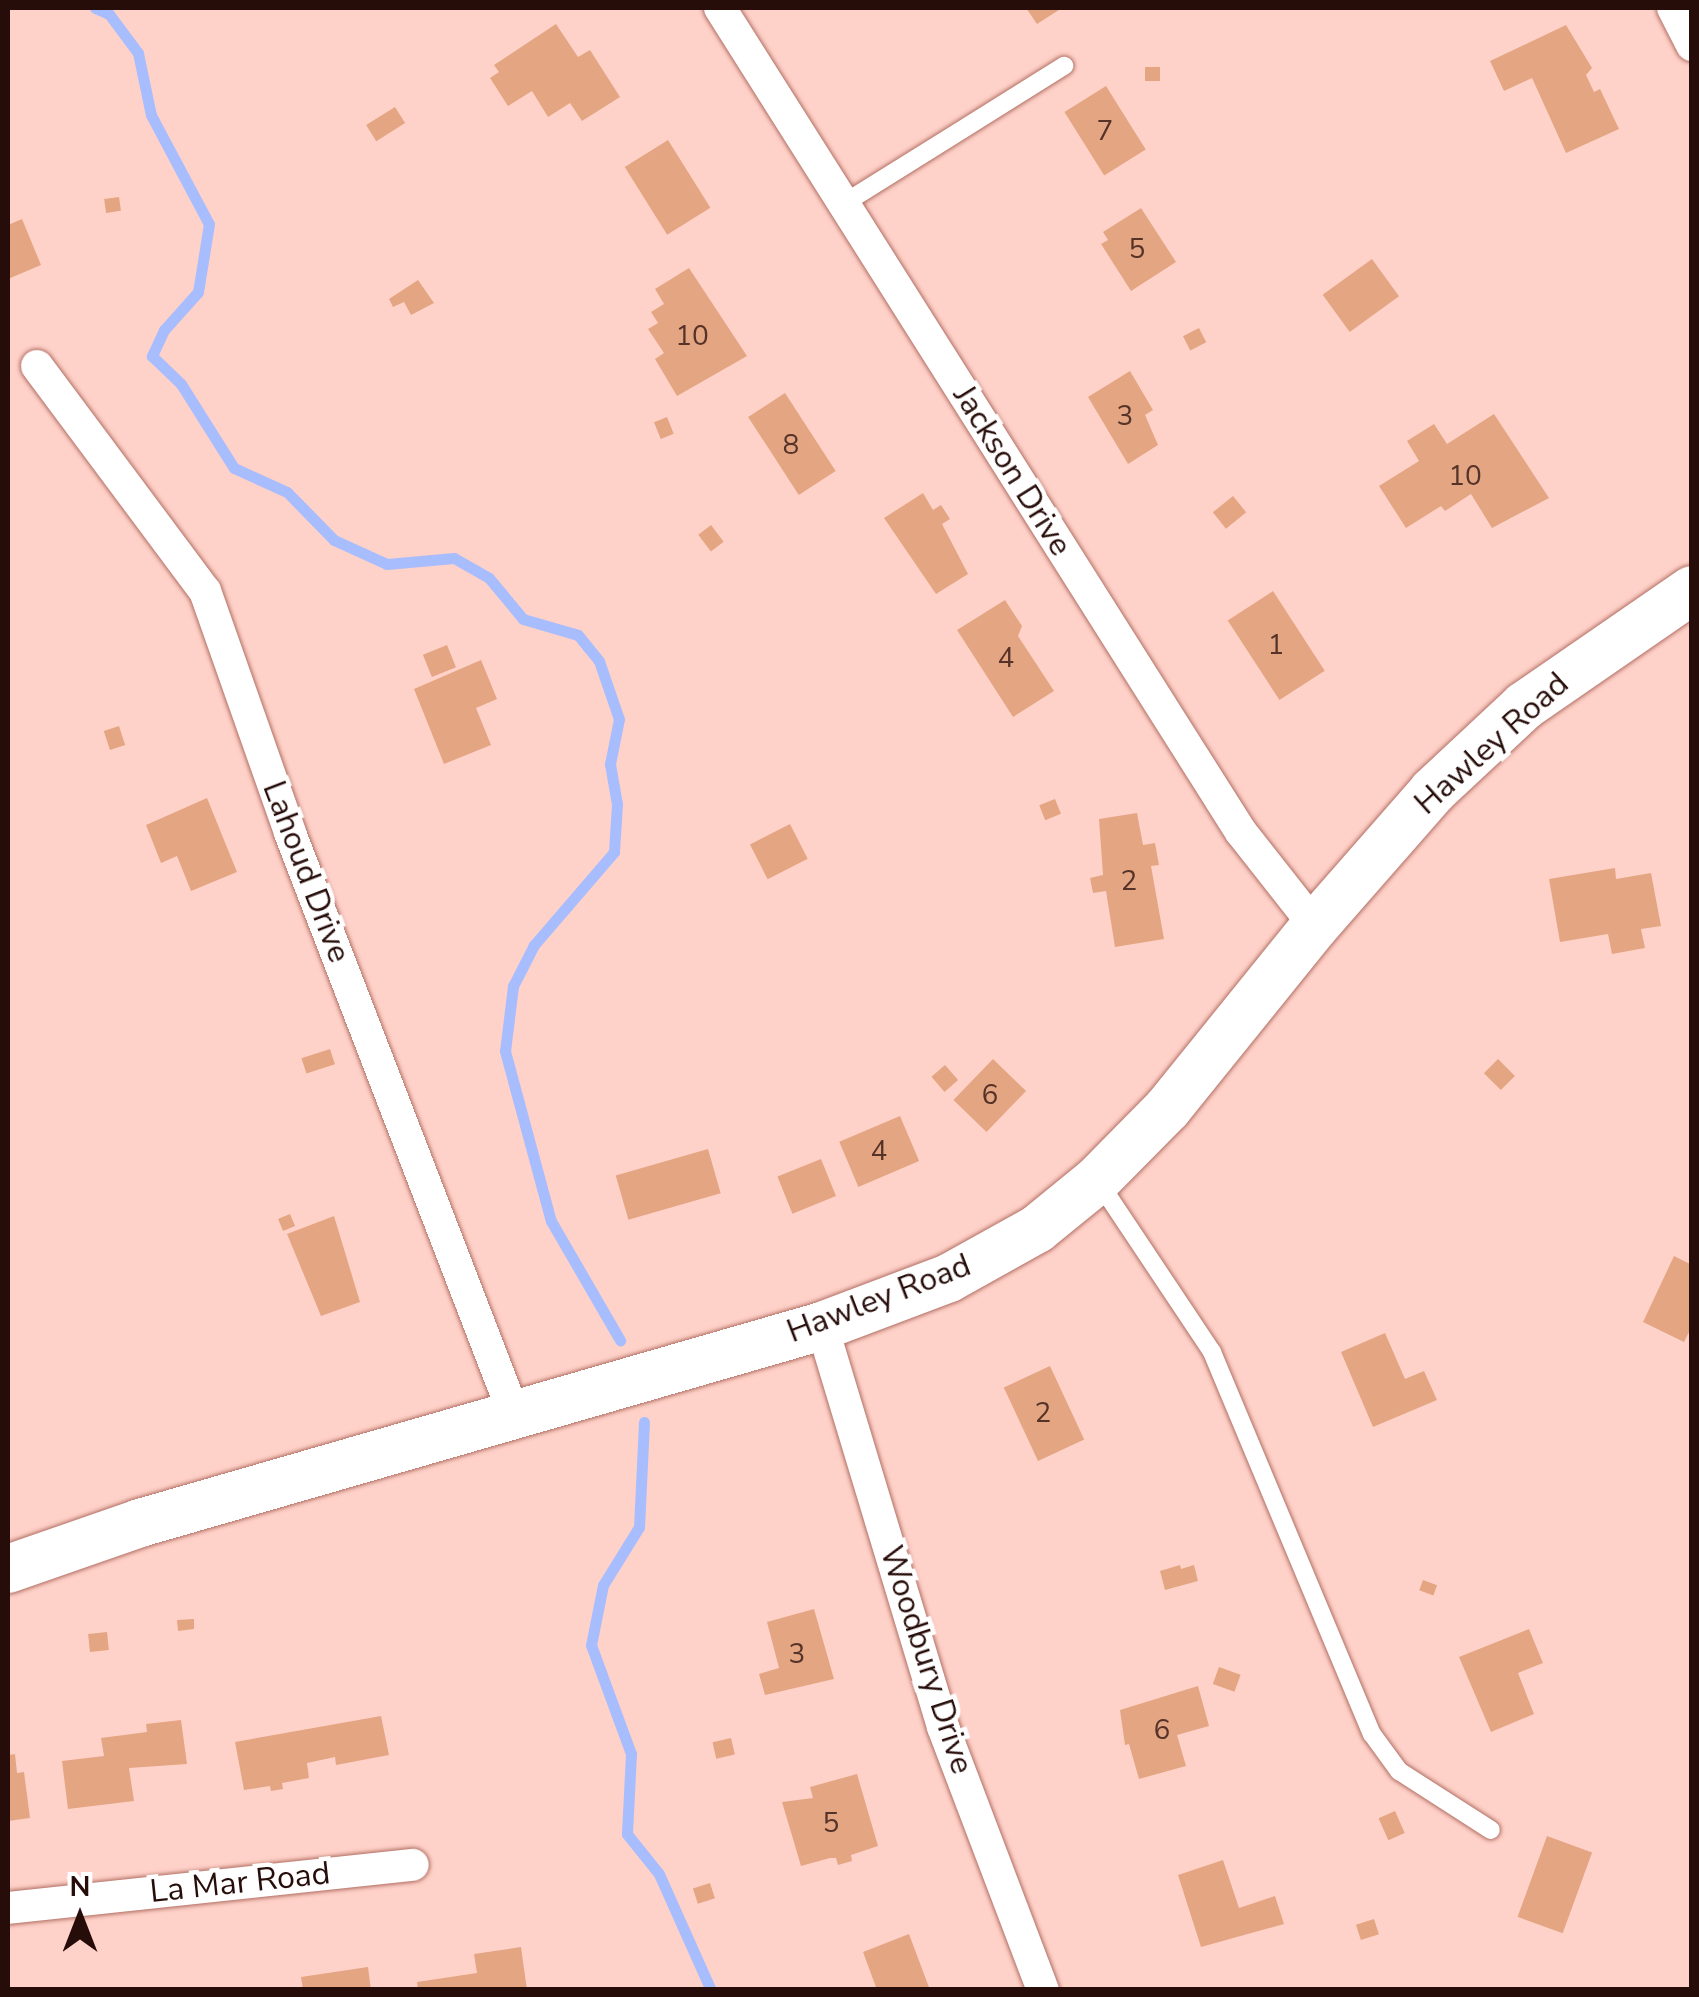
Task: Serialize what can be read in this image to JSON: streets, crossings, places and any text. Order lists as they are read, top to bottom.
{
  "streets": {
    "street": [
      "Jackson Drive",
      "Hawley Road",
      "Lahoud Drive",
      "Woodbury Drive",
      "La Mar Road"
    ]
  },
  "crossings": [
    ["Jackson Drive", "Hawley Road"],
    ["Hawley Road", "Lahoud Drive"],
    ["Hawley Road", "Woodbury Drive"]
  ],
  "house_numbers": [
    "7",
    "5",
    "10",
    "3",
    "8",
    "10",
    "1",
    "4",
    "2",
    "6",
    "4",
    "2",
    "3",
    "6",
    "5"
  ],
  "north": "top"
}
